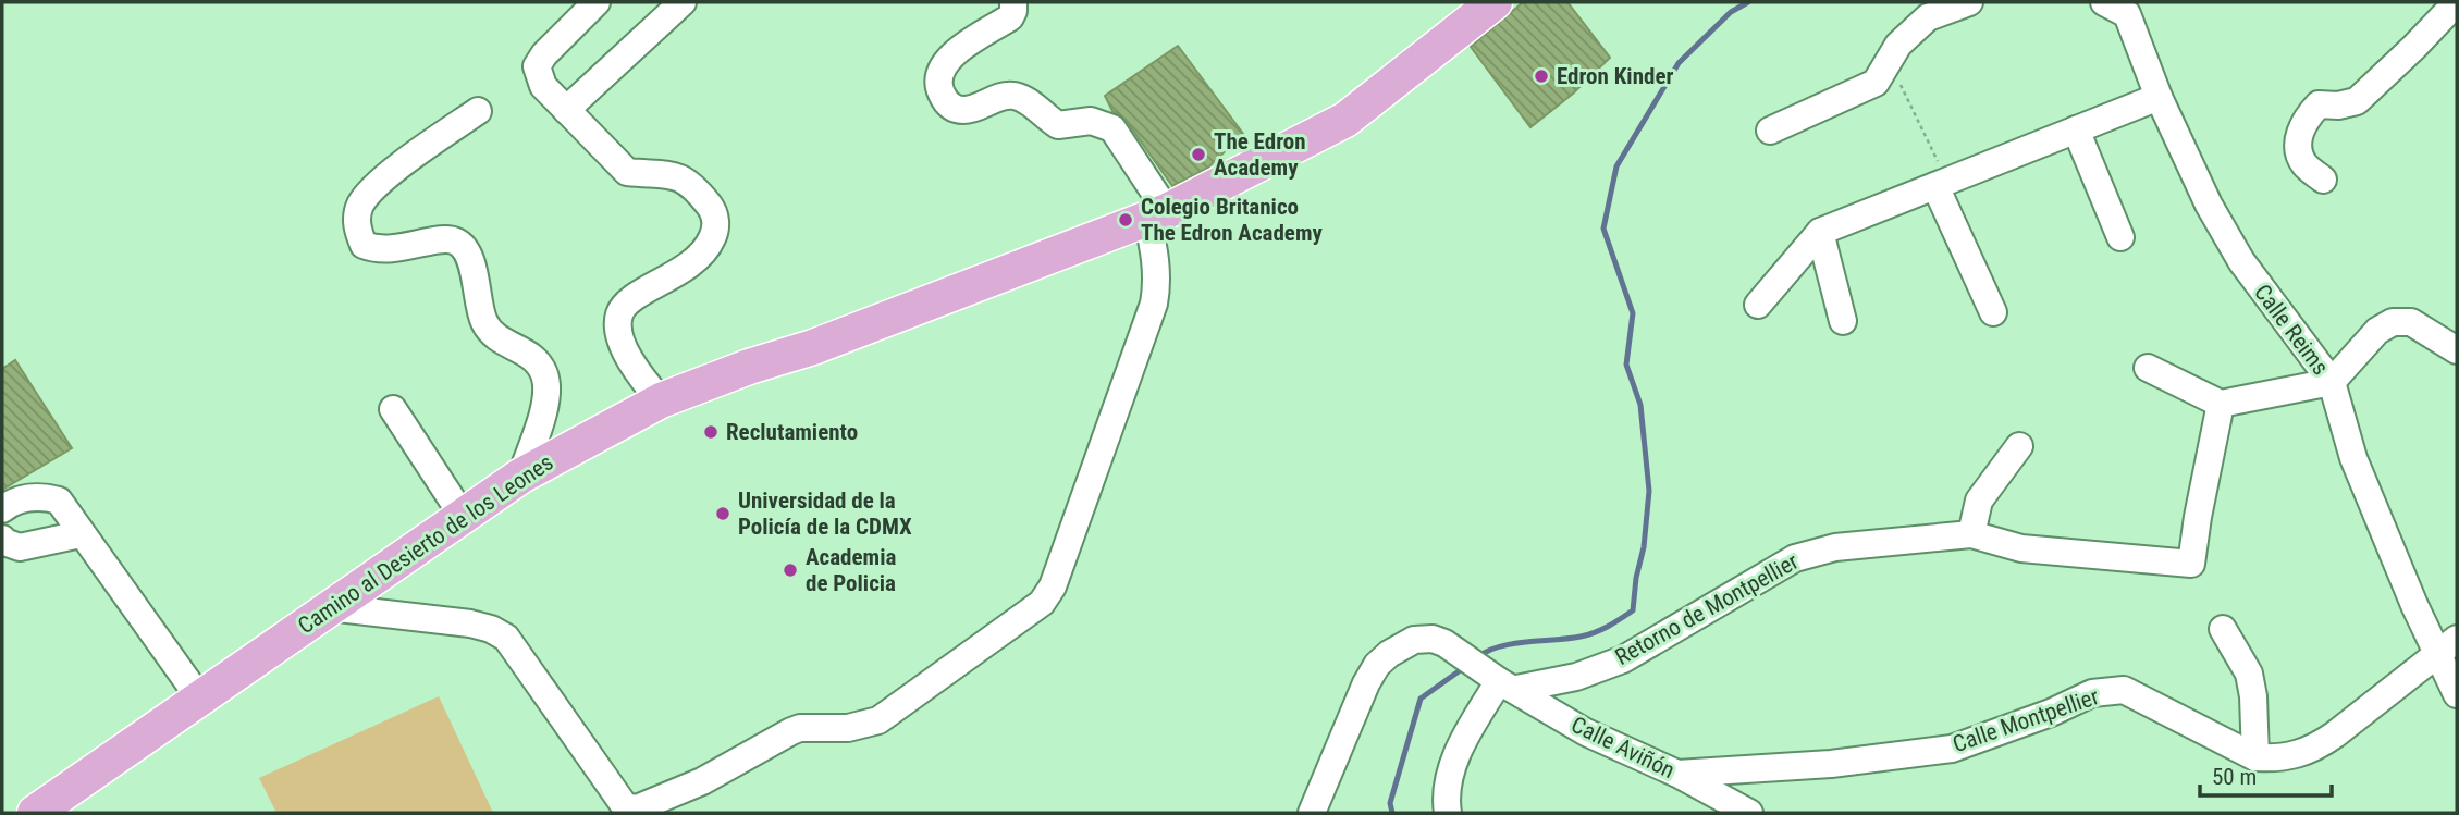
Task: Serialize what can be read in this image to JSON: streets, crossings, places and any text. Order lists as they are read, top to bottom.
{
  "streets": {
    "main road": ["Camino al Desierto de los Leones"],
    "street": [
      "Calle Reims",
      "Retorno de Montpellier",
      "Calle Montpellier",
      "Calle Aviñón"
    ]
  },
  "crossings": [
    ["Calle Reims", "Calle Montpellier"],
    ["Retorno de Montpellier", "Calle Aviñón"],
    ["Calle Montpellier", "Calle Aviñón"]
  ],
  "places": [
    "Edron Kinder",
    "The Edron Academy",
    "Colegio Britanico The Edron Academy",
    "Reclutamiento",
    "Universidad de la Policía de la CDMX",
    "Academia de Policia"
  ],
  "scale_bar": "50 m"
}
